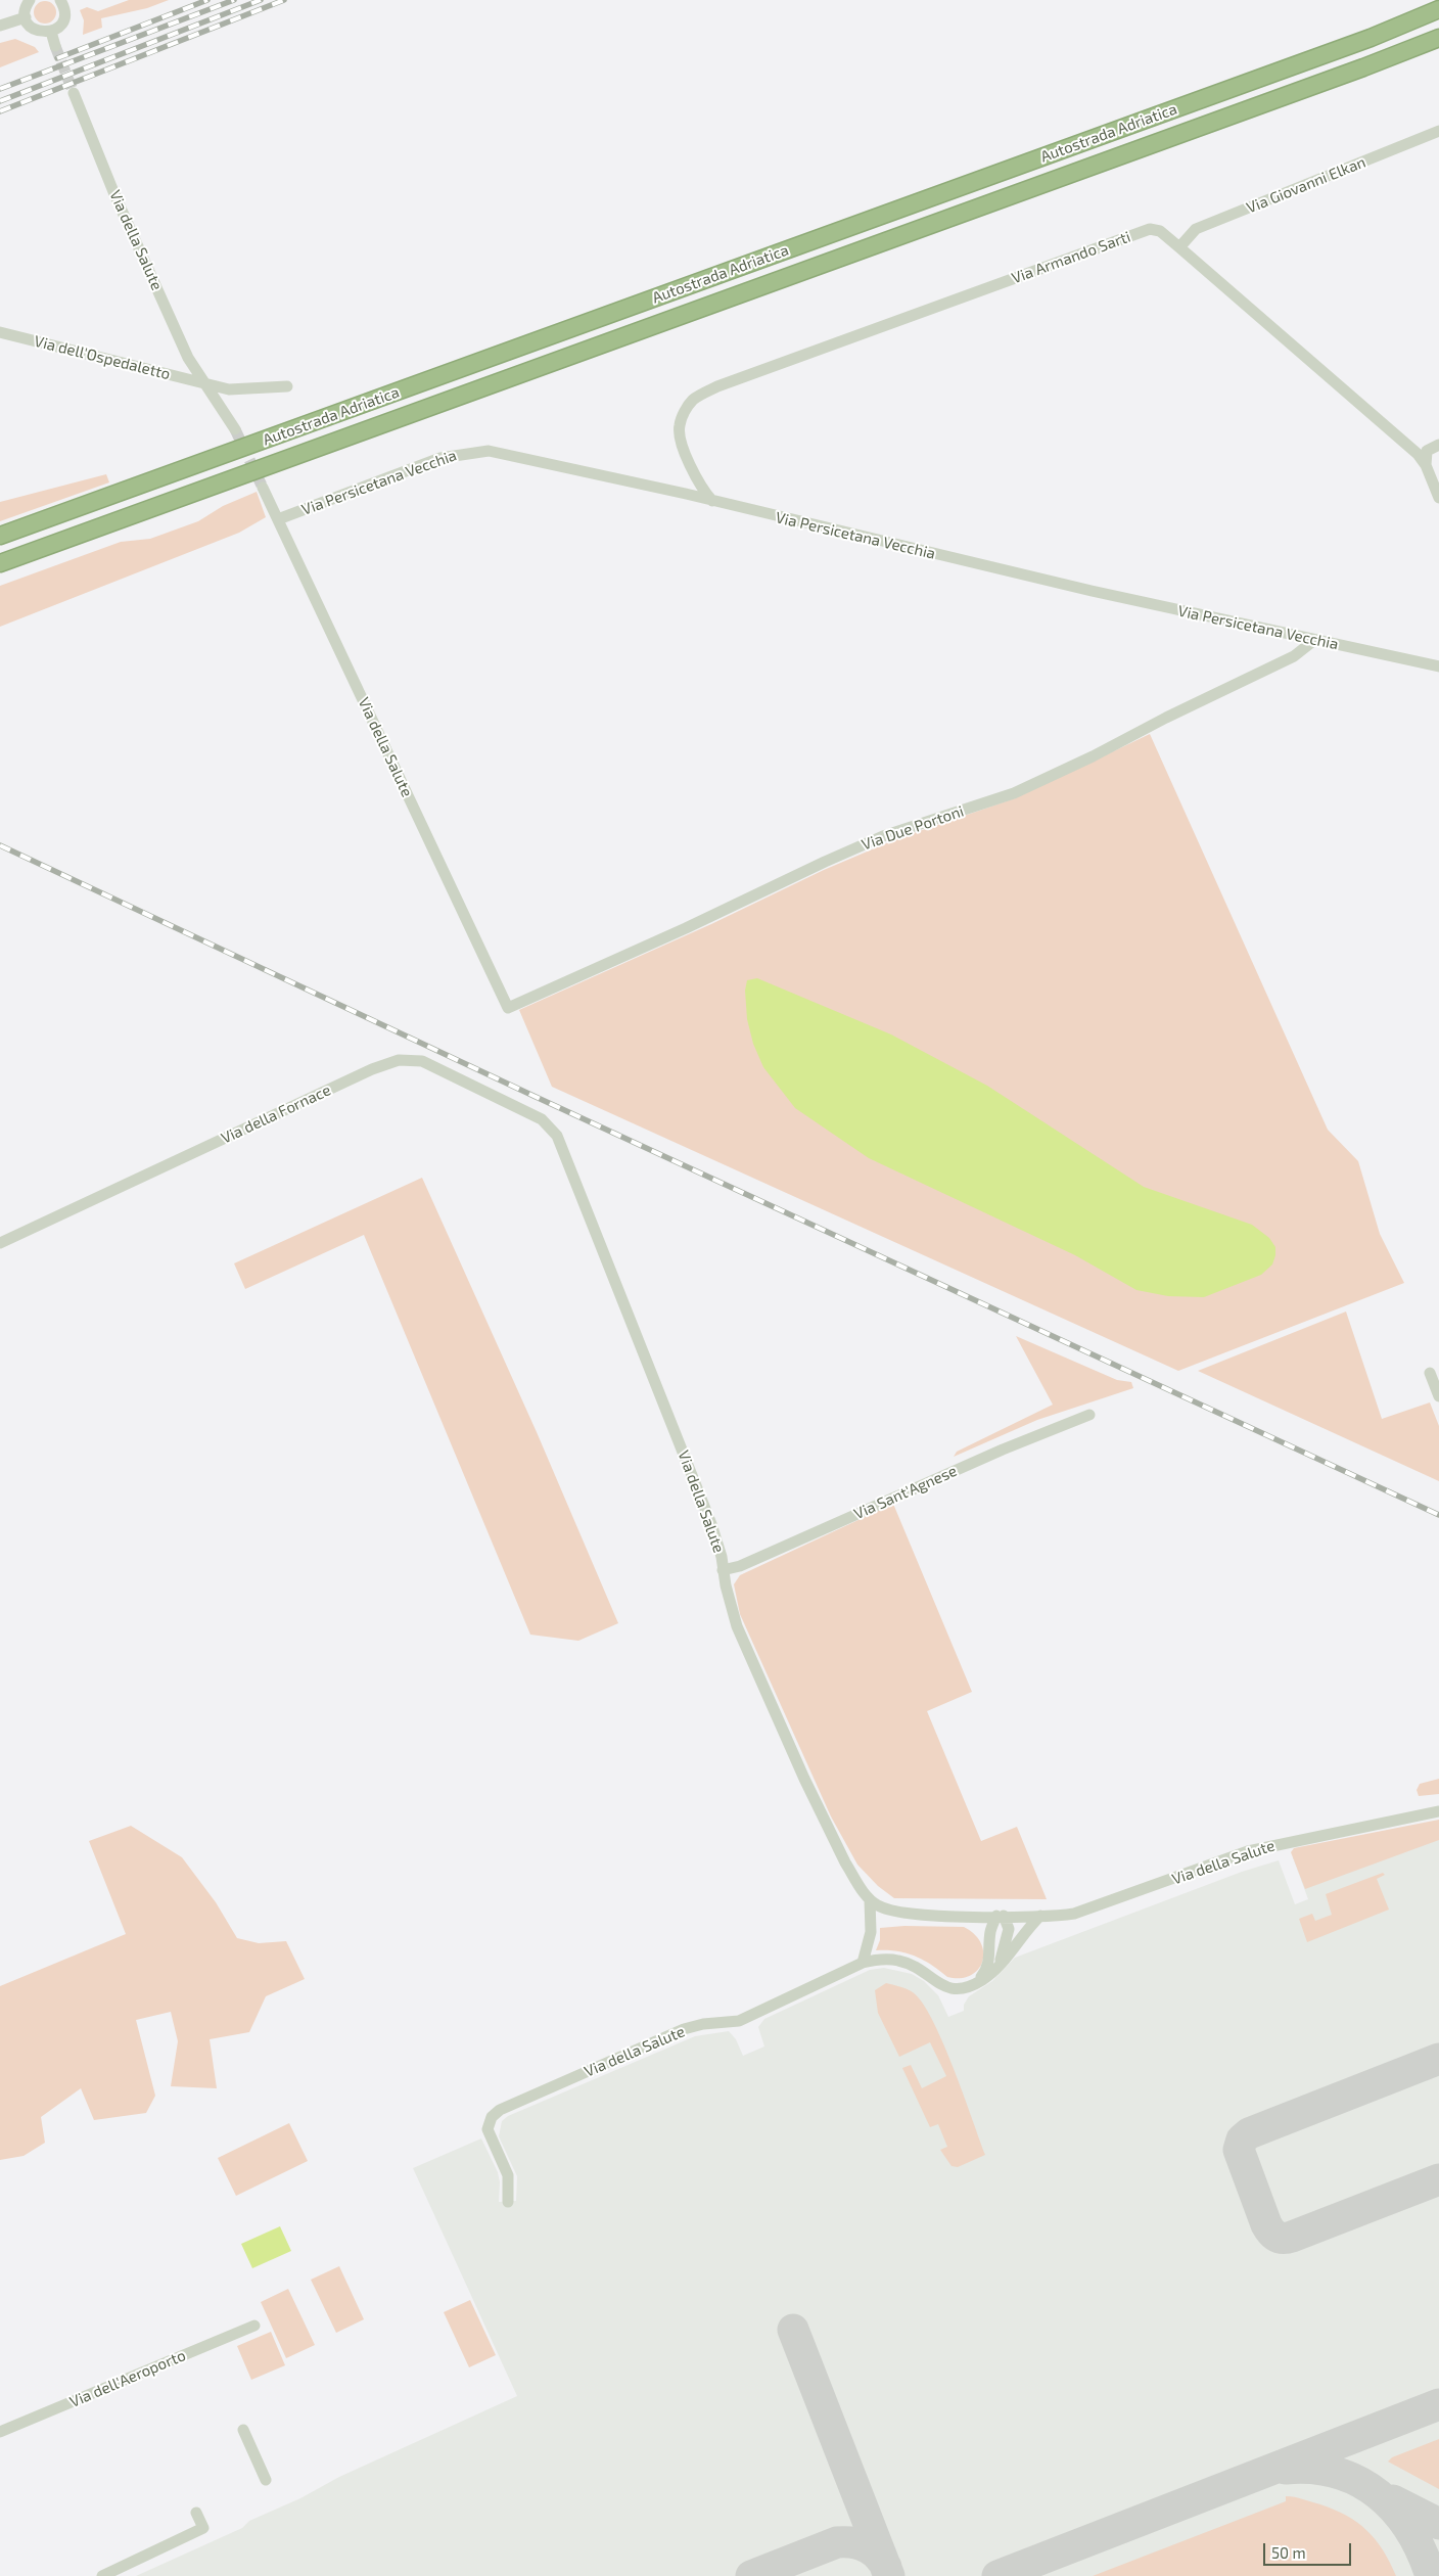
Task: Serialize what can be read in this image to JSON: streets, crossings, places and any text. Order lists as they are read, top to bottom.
{
  "streets": {
    "highway": ["Autostrada Adriatica"],
    "street": [
      "Via Giovanni Elkan",
      "Via della Salute",
      "Via Armando Sarti",
      "Via dell'Ospedaletto",
      "Via Persicetana Vecchia",
      "Via Due Portoni",
      "Via della Fornace",
      "Via Sant'Agnese",
      "Via dell'Aeroporto"
    ]
  },
  "crossings": [
    ["Via Giovanni Elkan", "Via Armando Sarti"],
    ["Via della Salute", "Via dell'Ospedaletto"],
    ["Via della Salute", "Via Persicetana Vecchia"],
    ["Via della Salute", "Via Due Portoni"],
    ["Via della Salute", "Via della Fornace"],
    ["Via della Salute", "Via Sant'Agnese"],
    ["Via Armando Sarti", "Via Persicetana Vecchia"],
    ["Via Persicetana Vecchia", "Via Due Portoni"]
  ],
  "scale_bar": "50 m"
}
